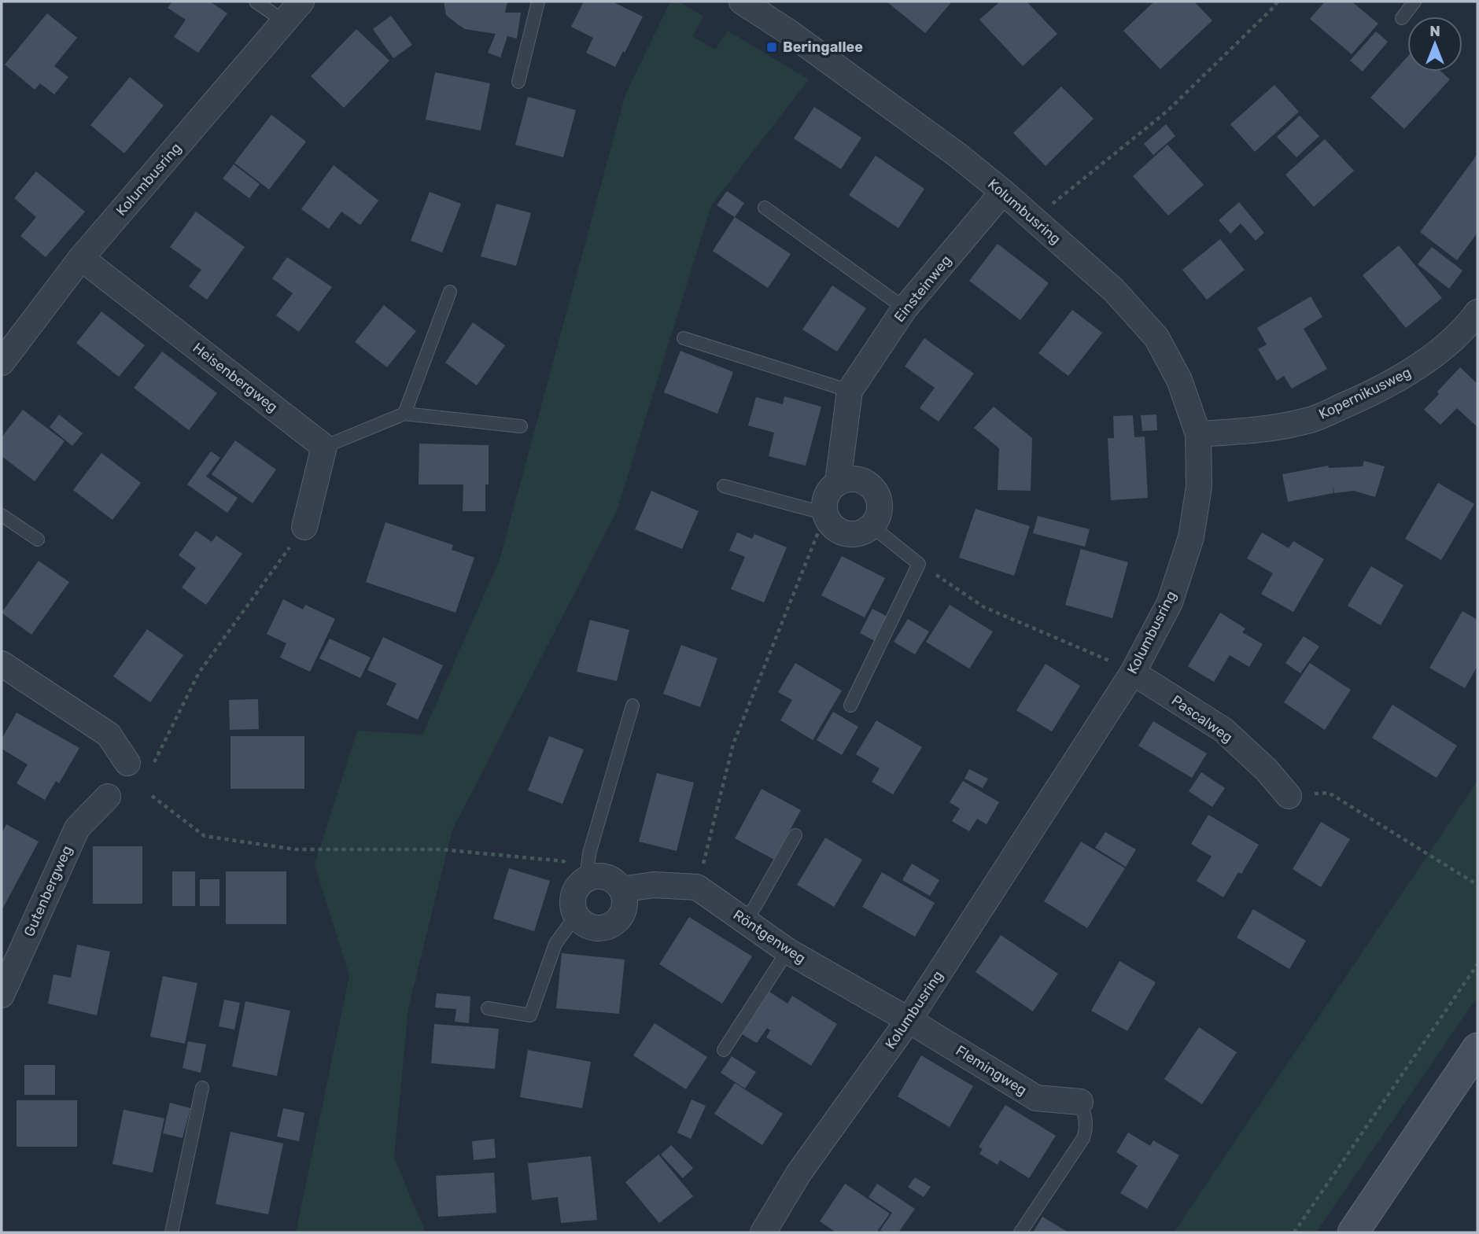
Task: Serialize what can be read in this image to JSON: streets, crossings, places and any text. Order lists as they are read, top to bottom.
{
  "streets": {
    "street": [
      "Kolumbusring",
      "Einsteinweg",
      "Heisenbergweg",
      "Kopernikusweg",
      "Pascalweg",
      "Gutenbergweg",
      "Röntgenweg",
      "Flemingweg"
    ]
  },
  "crossings": [
    ["Kolumbusring", "Einsteinweg"],
    ["Kolumbusring", "Heisenbergweg"],
    ["Kolumbusring", "Kopernikusweg"],
    ["Kolumbusring", "Pascalweg"],
    ["Kolumbusring", "Röntgenweg"],
    ["Kolumbusring", "Flemingweg"],
    ["Röntgenweg", "Flemingweg"]
  ],
  "places": {
    "transit": ["Beringallee"]
  },
  "north": "top"
}
